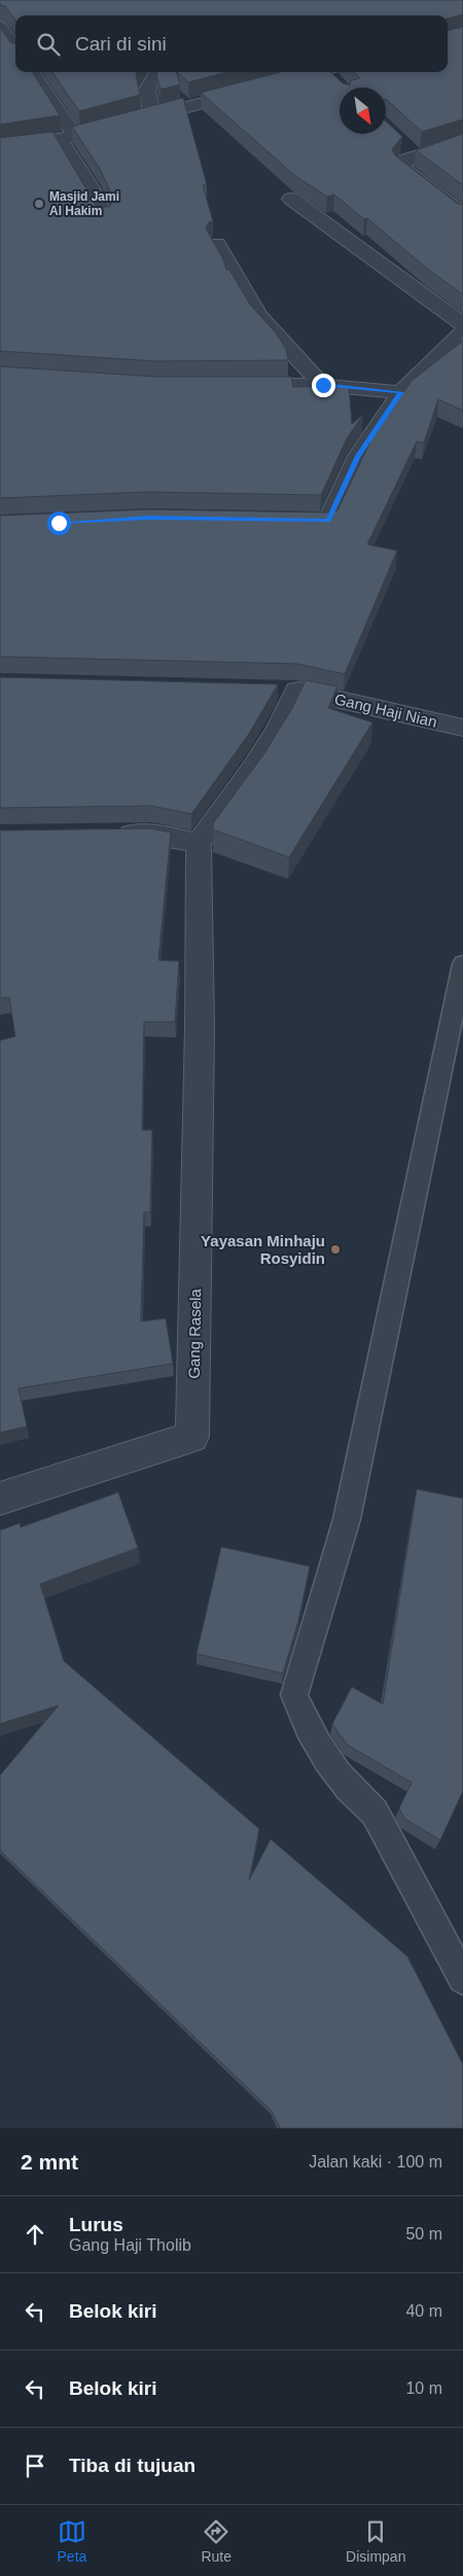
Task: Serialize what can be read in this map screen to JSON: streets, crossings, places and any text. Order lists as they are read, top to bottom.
{
  "streets": {
    "street": ["Gang Haji Nian", "Gang Rasela"]
  },
  "crossings": [
    ["Gang Haji Nian", "Gang Rasela"]
  ],
  "places": ["Masjid Jami Al Hakim", "Yayasan Minhaju Rosyidin"],
  "north": "bottom right",
  "page": {
    "search": "Cari di sini",
    "heading": ["2 mnt", "Jalan kaki · 100 m"],
    "list": [
      ["Lurus", "Gang Haji Tholib", "50 m"],
      ["Belok kiri", "40 m"],
      ["Belok kiri", "10 m"],
      "Tiba di tujuan"
    ],
    "nav": ["Peta", "Rute", "Disimpan"]
  }
}
